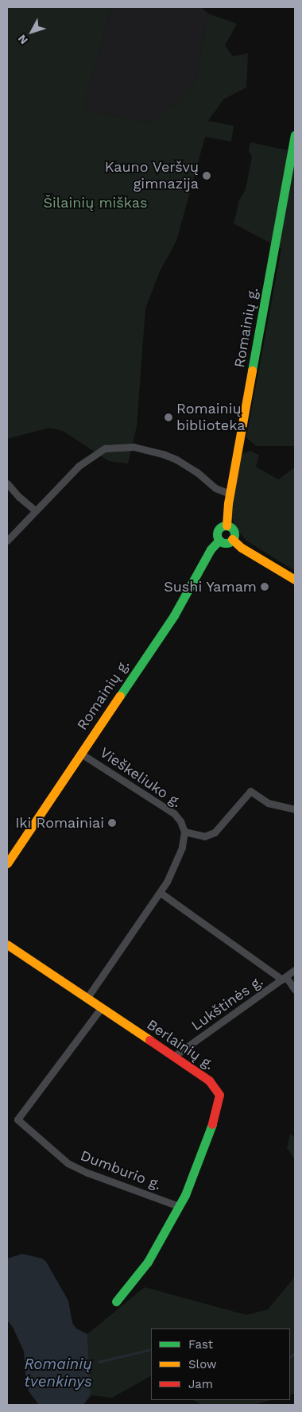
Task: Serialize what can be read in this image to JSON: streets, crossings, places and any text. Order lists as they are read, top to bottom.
{
  "streets": {
    "main road": ["Romainių g.", "Berlainių g."],
    "street": ["Vieškeliuko g.", "Lukštinės g.", "Dumburio g."]
  },
  "crossings": [
    ["Romainių g.", "Vieškeliuko g."],
    ["Lukštinės g.", "Berlainių g."],
    ["Berlainių g.", "Dumburio g."]
  ],
  "water": ["Romainių tvenkinys"],
  "parks": ["Šilainių miškas"],
  "places": [
    "Kauno Veršvų gimnazija",
    "Romainių biblioteka",
    "Sushi Yamam",
    "Iki Romainiai"
  ],
  "legend": ["Fast", "Slow", "Jam"],
  "north": "bottom left"
}
